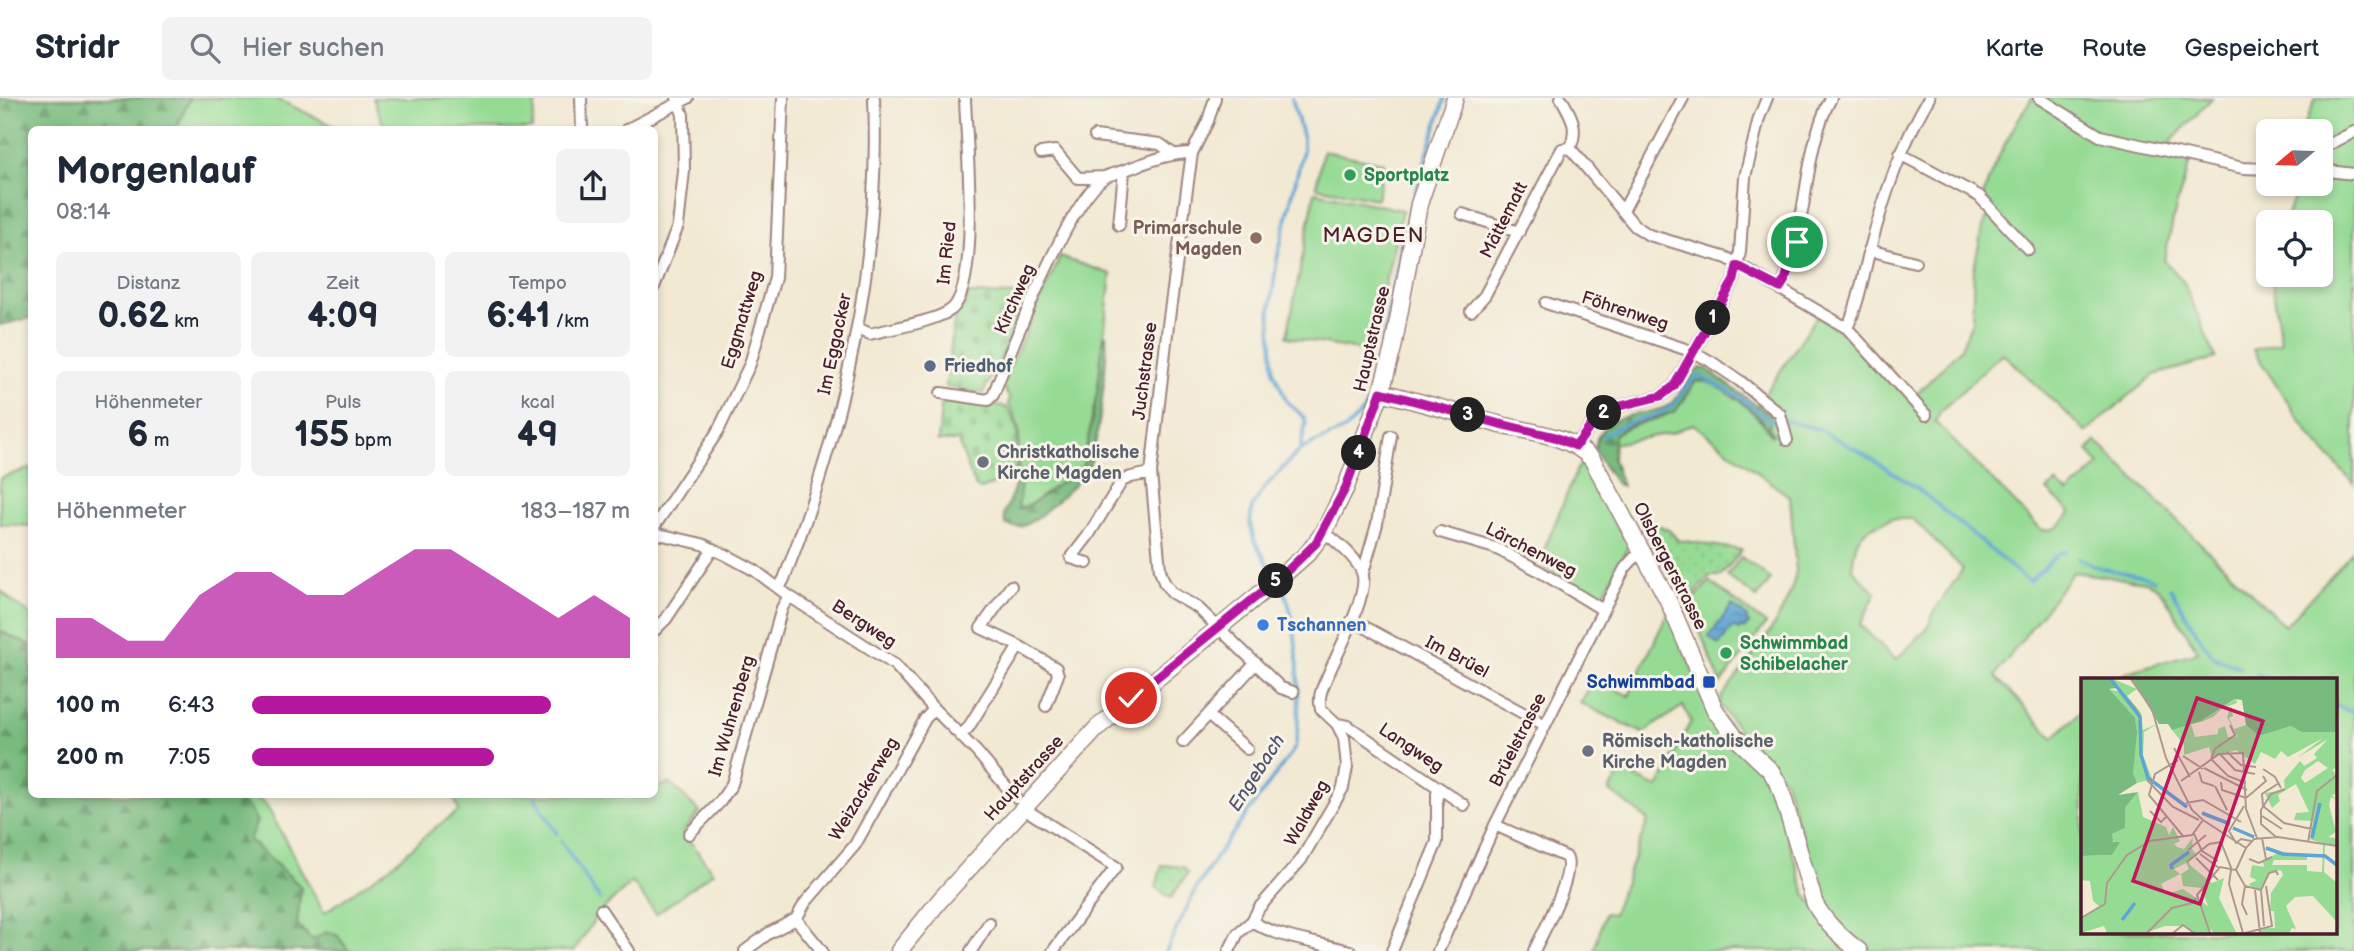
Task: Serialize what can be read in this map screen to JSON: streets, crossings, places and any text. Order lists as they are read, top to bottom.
{
  "streets": {
    "main road": ["Hauptstrasse", "Olsbergerstrasse"],
    "street": [
      "Mättematt",
      "Im Ried",
      "Kirchweg",
      "Föhrenweg",
      "Eggmattweg",
      "Im Eggacker",
      "Juchstrasse",
      "Lärchenweg",
      "Bergweg",
      "Im Brüel",
      "Im Wuhrenberg",
      "Brüelstrasse",
      "Langweg",
      "Weizackerweg",
      "Waldweg"
    ]
  },
  "crossings": [
    ["Im Ried", "Im Eggacker"],
    ["Kirchweg", "Juchstrasse"],
    ["Hauptstrasse", "Juchstrasse"],
    ["Hauptstrasse", "Olsbergerstrasse"],
    ["Hauptstrasse", "Bergweg"],
    ["Im Eggacker", "Bergweg"],
    ["Lärchenweg", "Brüelstrasse"],
    ["Olsbergerstrasse", "Brüelstrasse"],
    ["Bergweg", "Im Wuhrenberg"],
    ["Bergweg", "Weizackerweg"],
    ["Im Brüel", "Brüelstrasse"],
    ["Im Brüel", "Waldweg"],
    ["Langweg", "Waldweg"]
  ],
  "districts": ["MAGDEN"],
  "water": ["Engebach"],
  "places": {
    "other": [
      "Sportplatz",
      "Primarschule Magden",
      "Friedhof",
      "Christkatholische Kirche Magden",
      "Tschannen",
      "Schwimmbad Schibelacher",
      "Römisch-katholische Kirche Magden"
    ],
    "transit": ["Schwimmbad"]
  },
  "north": "left",
  "page": {
    "header": "Stridr",
    "search": "Hier suchen",
    "nav": ["Karte", "Route", "Gespeichert"],
    "heading": ["Morgenlauf", "08:14"],
    "stats": [
      ["Distanz", "0.62 km"],
      ["Zeit", "4:09"],
      ["Tempo", "6:41 /km"],
      ["Höhenmeter", "6 m"],
      ["Puls", "155 bpm"],
      ["kcal", "49"]
    ],
    "pins": [
      "1",
      "2",
      "3",
      "4",
      "5"
    ],
    "chart": ["Höhenmeter", "183–187 m"],
    "list": [
      {
        "name": "100 m",
        "note": "6:43"
      },
      {
        "name": "200 m",
        "note": "7:05"
      }
    ]
  }
}
